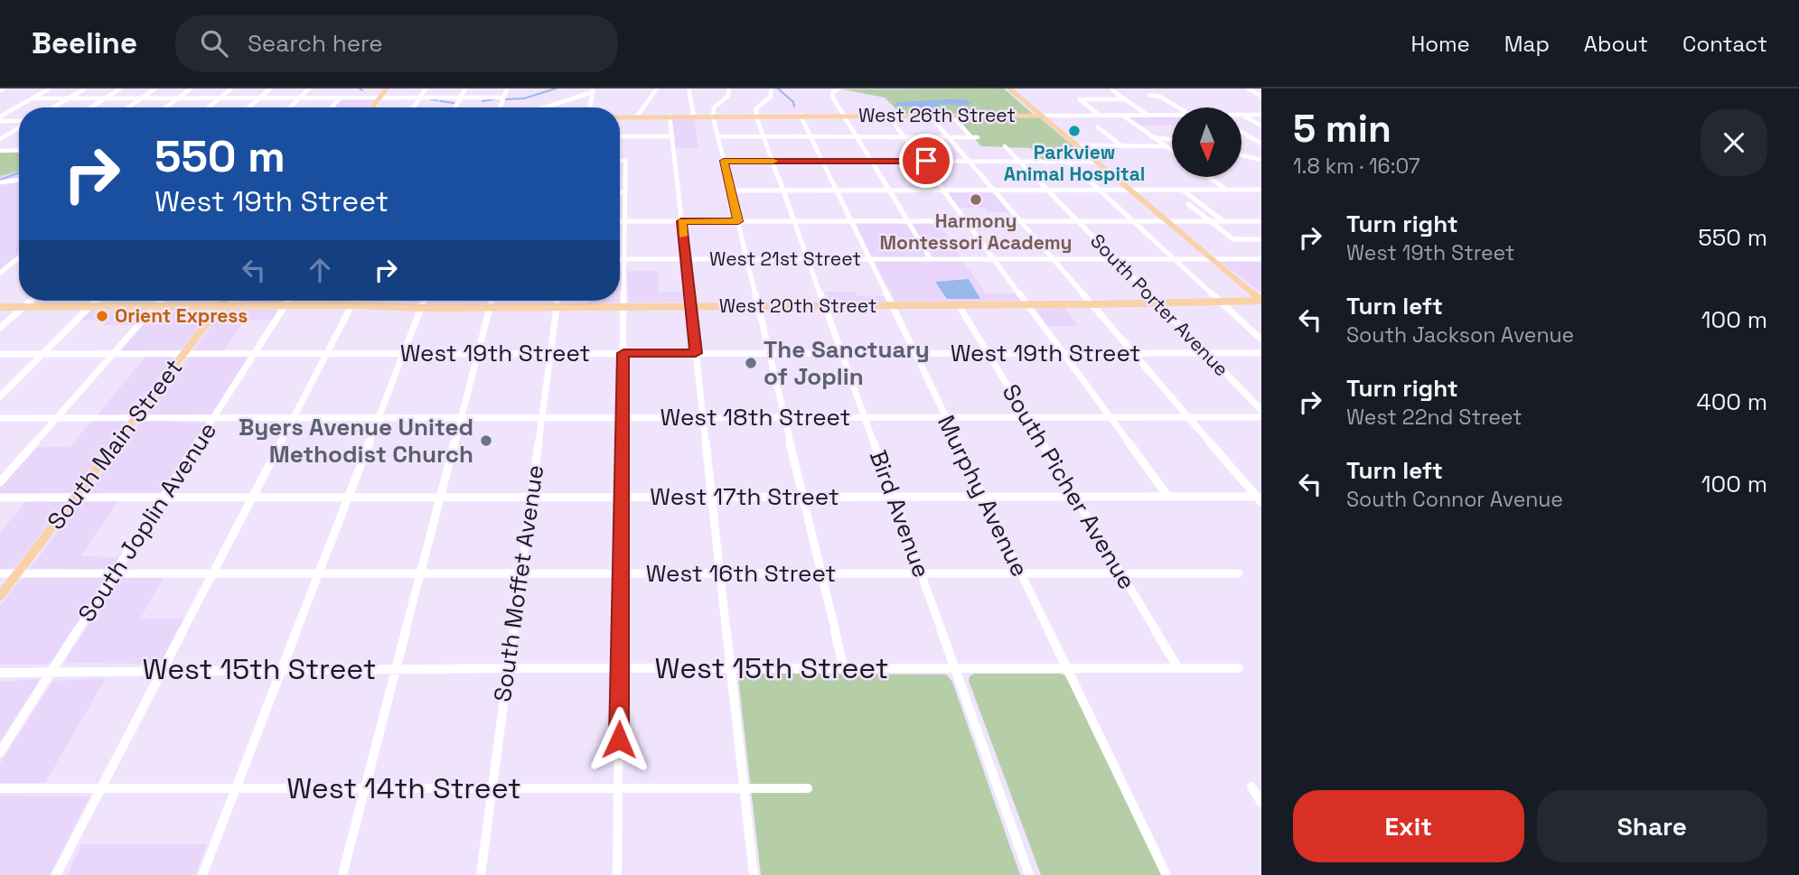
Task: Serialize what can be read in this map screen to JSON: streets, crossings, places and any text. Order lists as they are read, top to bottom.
{
  "streets": {
    "main road": ["West 26th Street", "West 20th Street", "South Main Street"],
    "street": [
      "West 21st Street",
      "South Porter Avenue",
      "West 19th Street",
      "West 18th Street",
      "South Picher Avenue",
      "Murphy Avenue",
      "West 17th Street",
      "Bird Avenue",
      "South Joplin Avenue",
      "West 16th Street",
      "South Moffet Avenue",
      "West 15th Street",
      "West 14th Street"
    ]
  },
  "crossings": [
    ["West 26th Street", "Murphy Avenue"],
    ["West 26th Street", "Bird Avenue"],
    ["West 21st Street", "South Porter Avenue"],
    ["West 21st Street", "Murphy Avenue"],
    ["West 21st Street", "Bird Avenue"],
    ["South Porter Avenue", "West 20th Street"],
    ["South Porter Avenue", "West 19th Street"],
    ["West 20th Street", "South Main Street"],
    ["West 20th Street", "South Picher Avenue"],
    ["West 20th Street", "Murphy Avenue"],
    ["West 20th Street", "Bird Avenue"],
    ["West 20th Street", "South Joplin Avenue"],
    ["West 20th Street", "South Moffet Avenue"],
    ["West 19th Street", "South Main Street"],
    ["West 19th Street", "South Picher Avenue"],
    ["West 19th Street", "Murphy Avenue"],
    ["West 19th Street", "Bird Avenue"],
    ["West 19th Street", "South Joplin Avenue"],
    ["West 19th Street", "South Moffet Avenue"],
    ["West 18th Street", "South Main Street"],
    ["West 18th Street", "South Picher Avenue"],
    ["West 18th Street", "Murphy Avenue"],
    ["West 18th Street", "Bird Avenue"],
    ["West 18th Street", "South Joplin Avenue"],
    ["West 18th Street", "South Moffet Avenue"],
    ["South Main Street", "West 17th Street"],
    ["South Main Street", "West 16th Street"],
    ["South Picher Avenue", "West 17th Street"],
    ["South Picher Avenue", "West 16th Street"],
    ["South Picher Avenue", "West 15th Street"],
    ["Murphy Avenue", "West 17th Street"],
    ["Murphy Avenue", "West 16th Street"],
    ["Murphy Avenue", "West 15th Street"],
    ["West 17th Street", "Bird Avenue"],
    ["West 17th Street", "South Joplin Avenue"],
    ["West 17th Street", "South Moffet Avenue"],
    ["Bird Avenue", "West 16th Street"],
    ["Bird Avenue", "West 15th Street"],
    ["South Joplin Avenue", "West 16th Street"],
    ["South Joplin Avenue", "West 15th Street"],
    ["West 16th Street", "South Moffet Avenue"],
    ["South Moffet Avenue", "West 15th Street"],
    ["South Moffet Avenue", "West 14th Street"]
  ],
  "places": [
    "Parkview Animal Hospital",
    "Harmony Montessori Academy",
    "Orient Express",
    "The Sanctuary of Joplin",
    "Byers Avenue United Methodist Church"
  ],
  "north": "bottom",
  "page": {
    "header": "Beeline",
    "search": "Search here",
    "nav": [
      "Home",
      "Map",
      "About",
      "Contact"
    ],
    "heading": ["5 min", "1.8 km · 16:07"],
    "turn": ["550 m", "West 19th Street"],
    "list": [
      {
        "name": "Turn right",
        "note": "West 19th Street",
        "value": "550 m"
      },
      {
        "name": "Turn left",
        "note": "South Jackson Avenue",
        "value": "100 m"
      },
      {
        "name": "Turn right",
        "note": "West 22nd Street",
        "value": "400 m"
      },
      {
        "name": "Turn left",
        "note": "South Connor Avenue",
        "value": "100 m"
      }
    ],
    "buttons": ["Exit", "Share"]
  }
}
